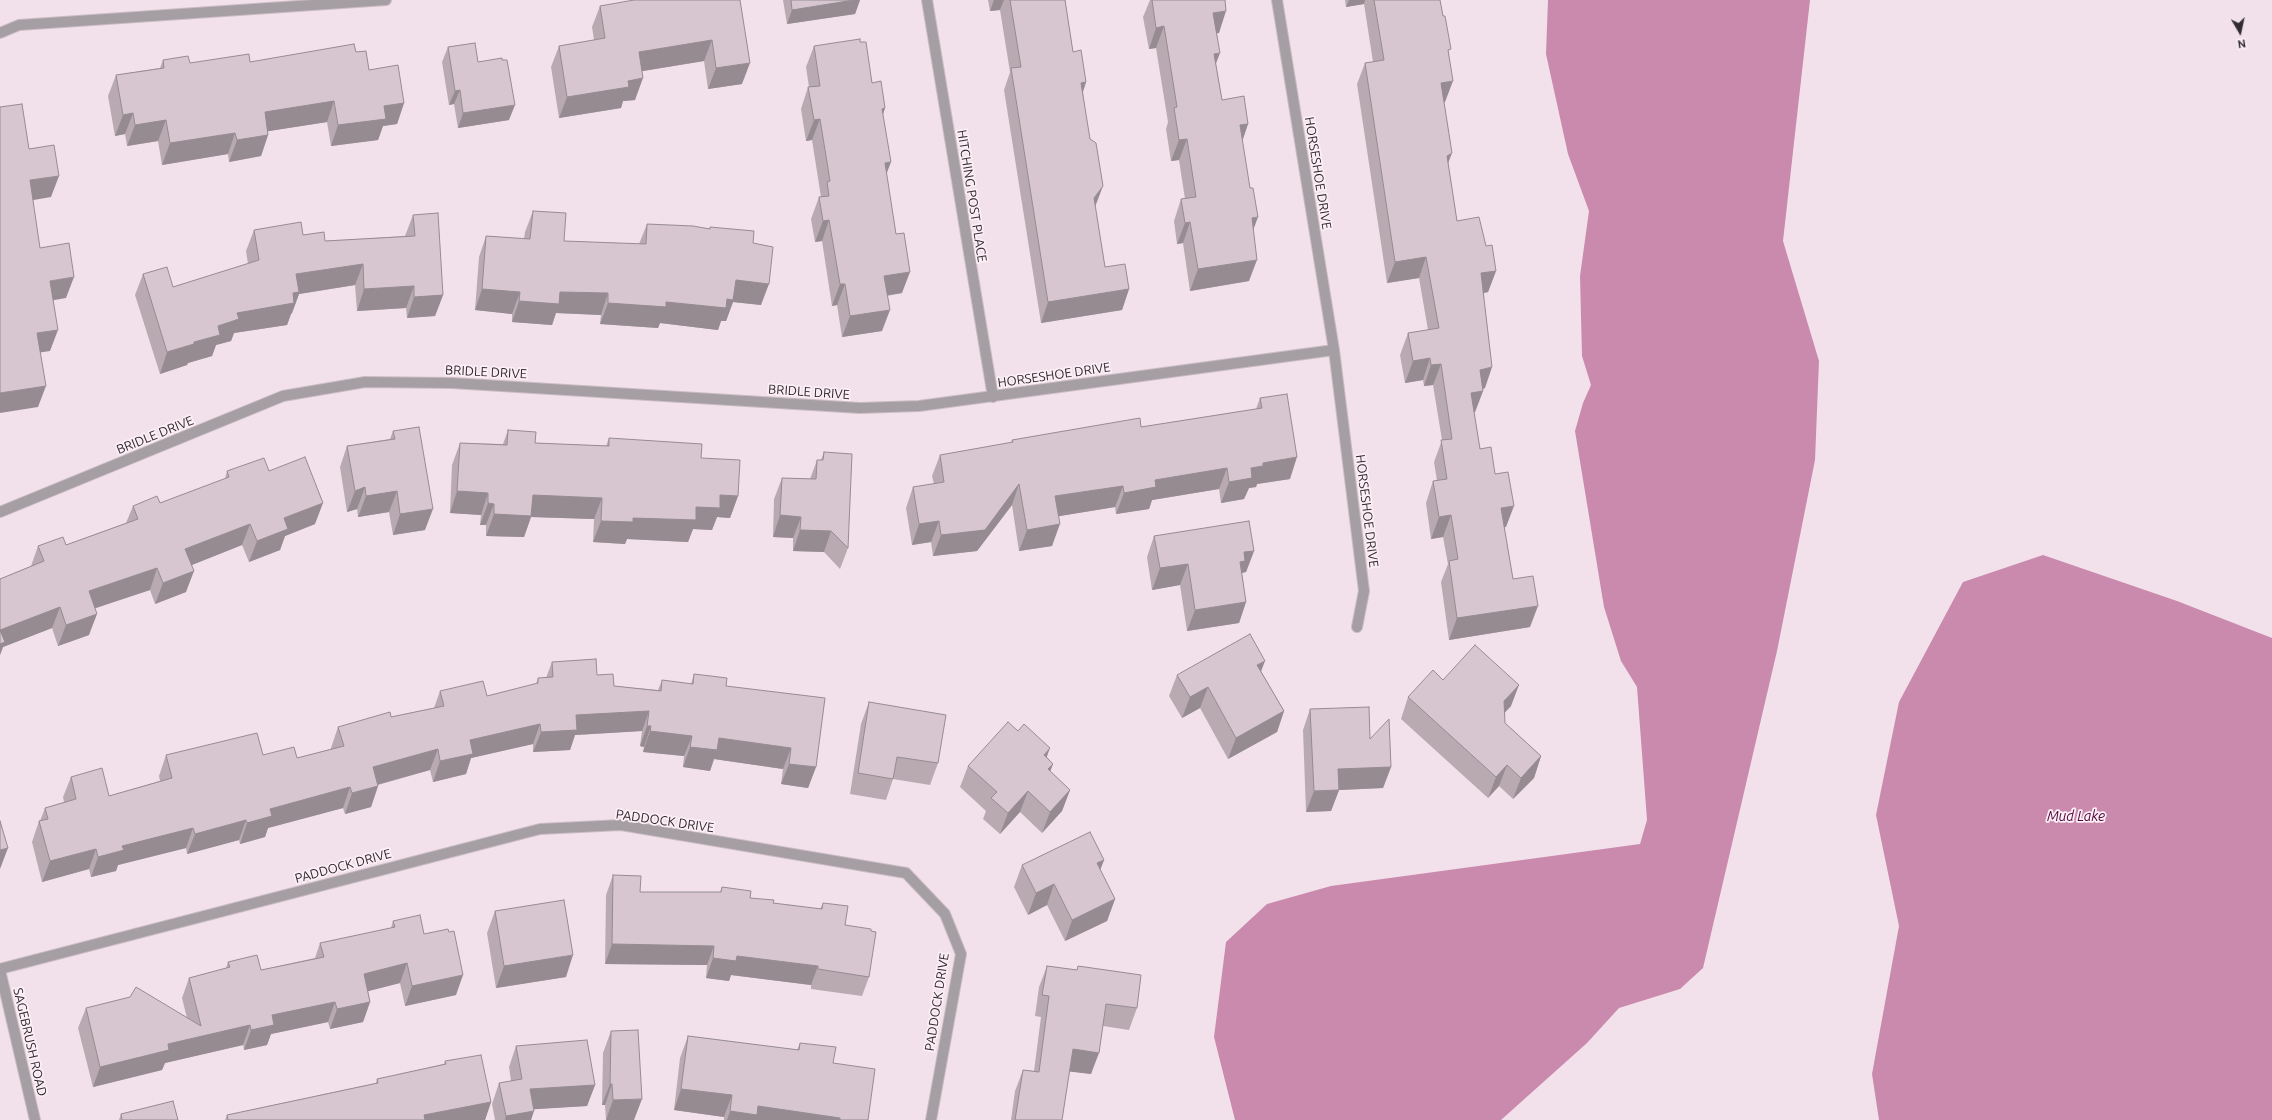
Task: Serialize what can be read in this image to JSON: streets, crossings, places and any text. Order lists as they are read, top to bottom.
{
  "streets": {
    "street": [
      "HORSESHOE DRIVE",
      "HITCHING POST PLACE",
      "BRIDLE DRIVE",
      "PADDOCK DRIVE",
      "SAGEBRUSH ROAD"
    ]
  },
  "crossings": [
    ["HORSESHOE DRIVE", "HITCHING POST PLACE"],
    ["HORSESHOE DRIVE", "BRIDLE DRIVE"],
    ["HITCHING POST PLACE", "BRIDLE DRIVE"],
    ["PADDOCK DRIVE", "SAGEBRUSH ROAD"]
  ],
  "water": ["Mud Lake"],
  "north": "bottom"
}
